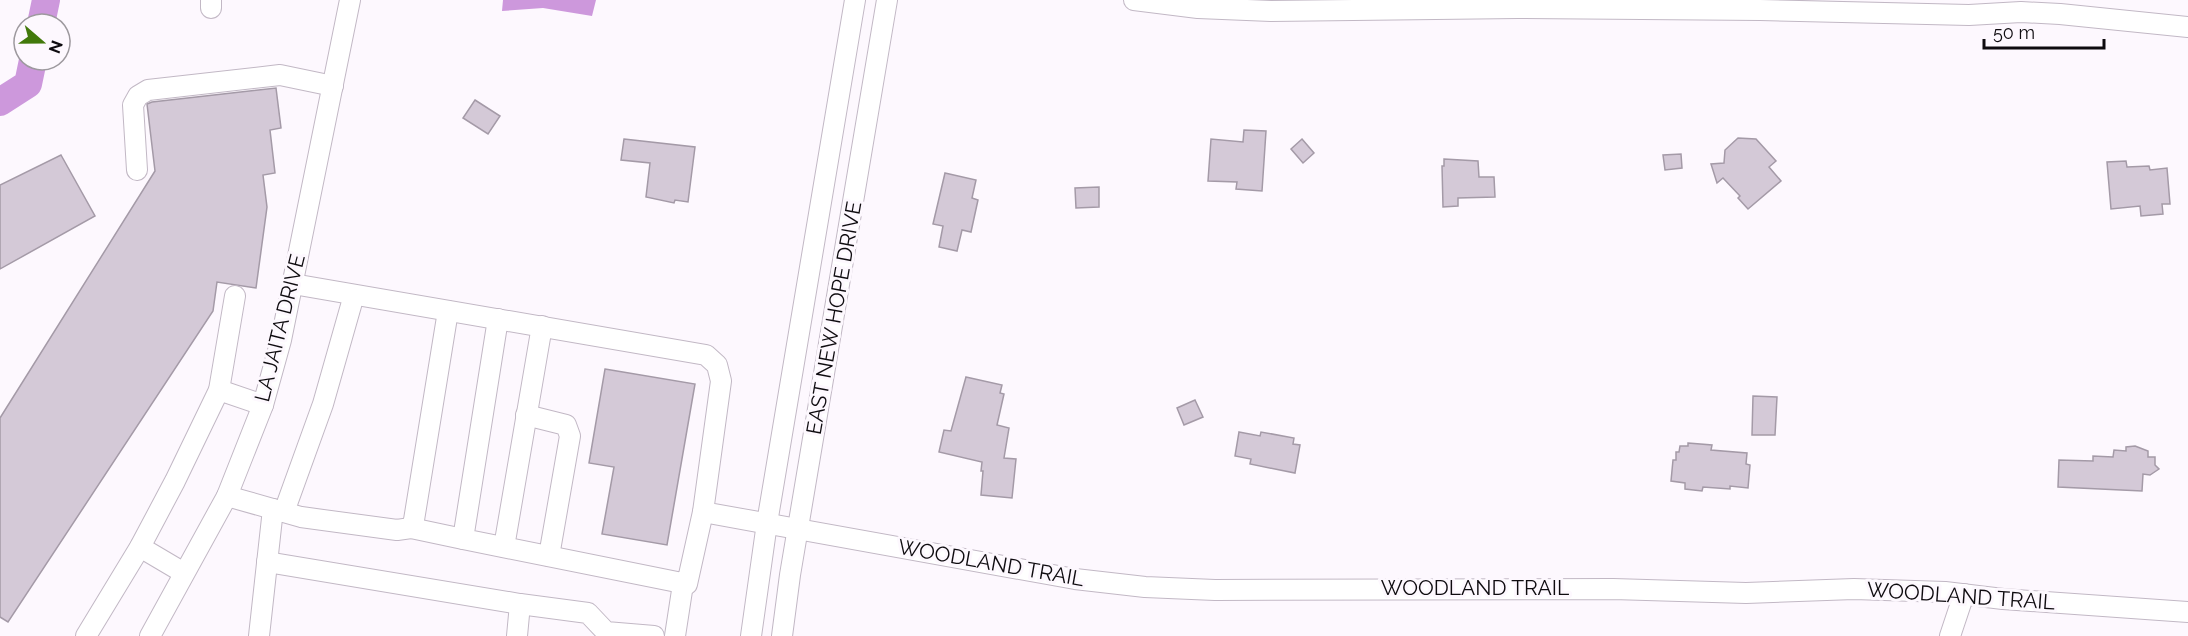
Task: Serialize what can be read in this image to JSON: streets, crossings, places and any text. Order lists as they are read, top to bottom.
{
  "streets": {
    "street": ["EAST NEW HOPE DRIVE", "LA JAITA DRIVE", "WOODLAND TRAIL"]
  },
  "crossings": [
    ["EAST NEW HOPE DRIVE", "WOODLAND TRAIL"]
  ],
  "scale_bar": "50 m",
  "north": "right"
}
